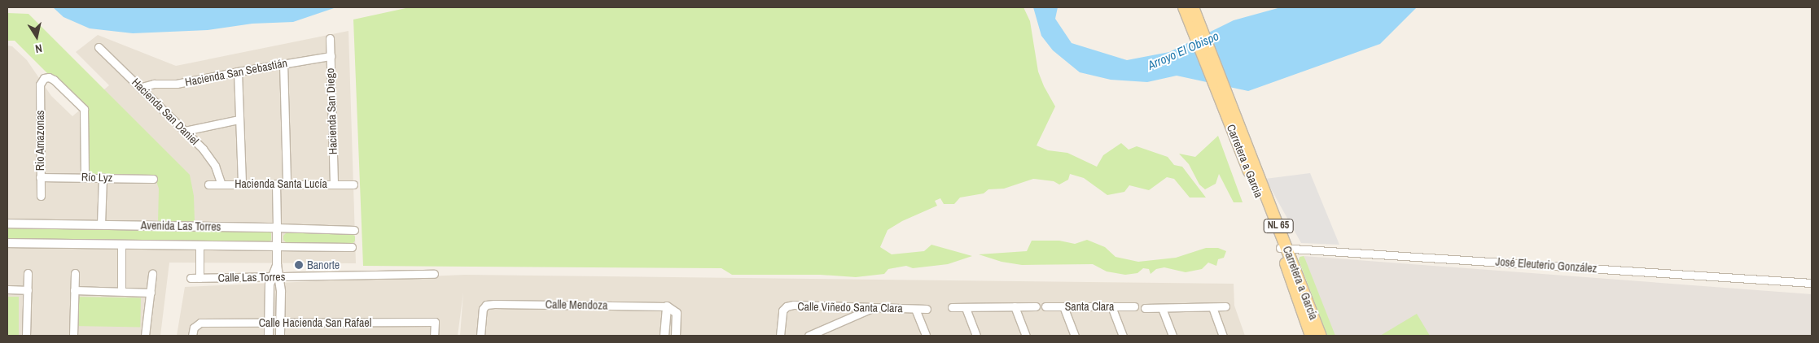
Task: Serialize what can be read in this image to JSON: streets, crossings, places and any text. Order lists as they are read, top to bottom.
{
  "streets": {
    "main road": ["Carretera a Garcia", "NL 65", "Carretera a García"],
    "street": [
      "Hacienda San Sebastián",
      "Hacienda San Daniel",
      "Hacienda San Diego",
      "Rio Amazonas",
      "Río Lyz",
      "Hacienda Santa Lucía",
      "Avenida Las Torres",
      "José Eleuterio González",
      "Calle Las Torres",
      "Calle Mendoza",
      "Santa Clara",
      "Calle Viñedo Santa Clara",
      "Calle Hacienda San Rafael"
    ]
  },
  "crossings": [
    ["Hacienda San Sebastián", "Hacienda San Daniel"],
    ["Hacienda San Sebastián", "Hacienda San Diego"],
    ["Hacienda San Daniel", "Hacienda Santa Lucía"],
    ["Hacienda San Diego", "Hacienda Santa Lucía"],
    ["Rio Amazonas", "Río Lyz"],
    ["Carretera a Garcia", "Carretera a García"],
    ["NL 65", "José Eleuterio González"],
    ["NL 65", "Carretera a García"],
    ["José Eleuterio González", "Carretera a García"]
  ],
  "water": ["Arroyo El Obispo"],
  "places": ["Banorte"],
  "north": "bottom"
}
